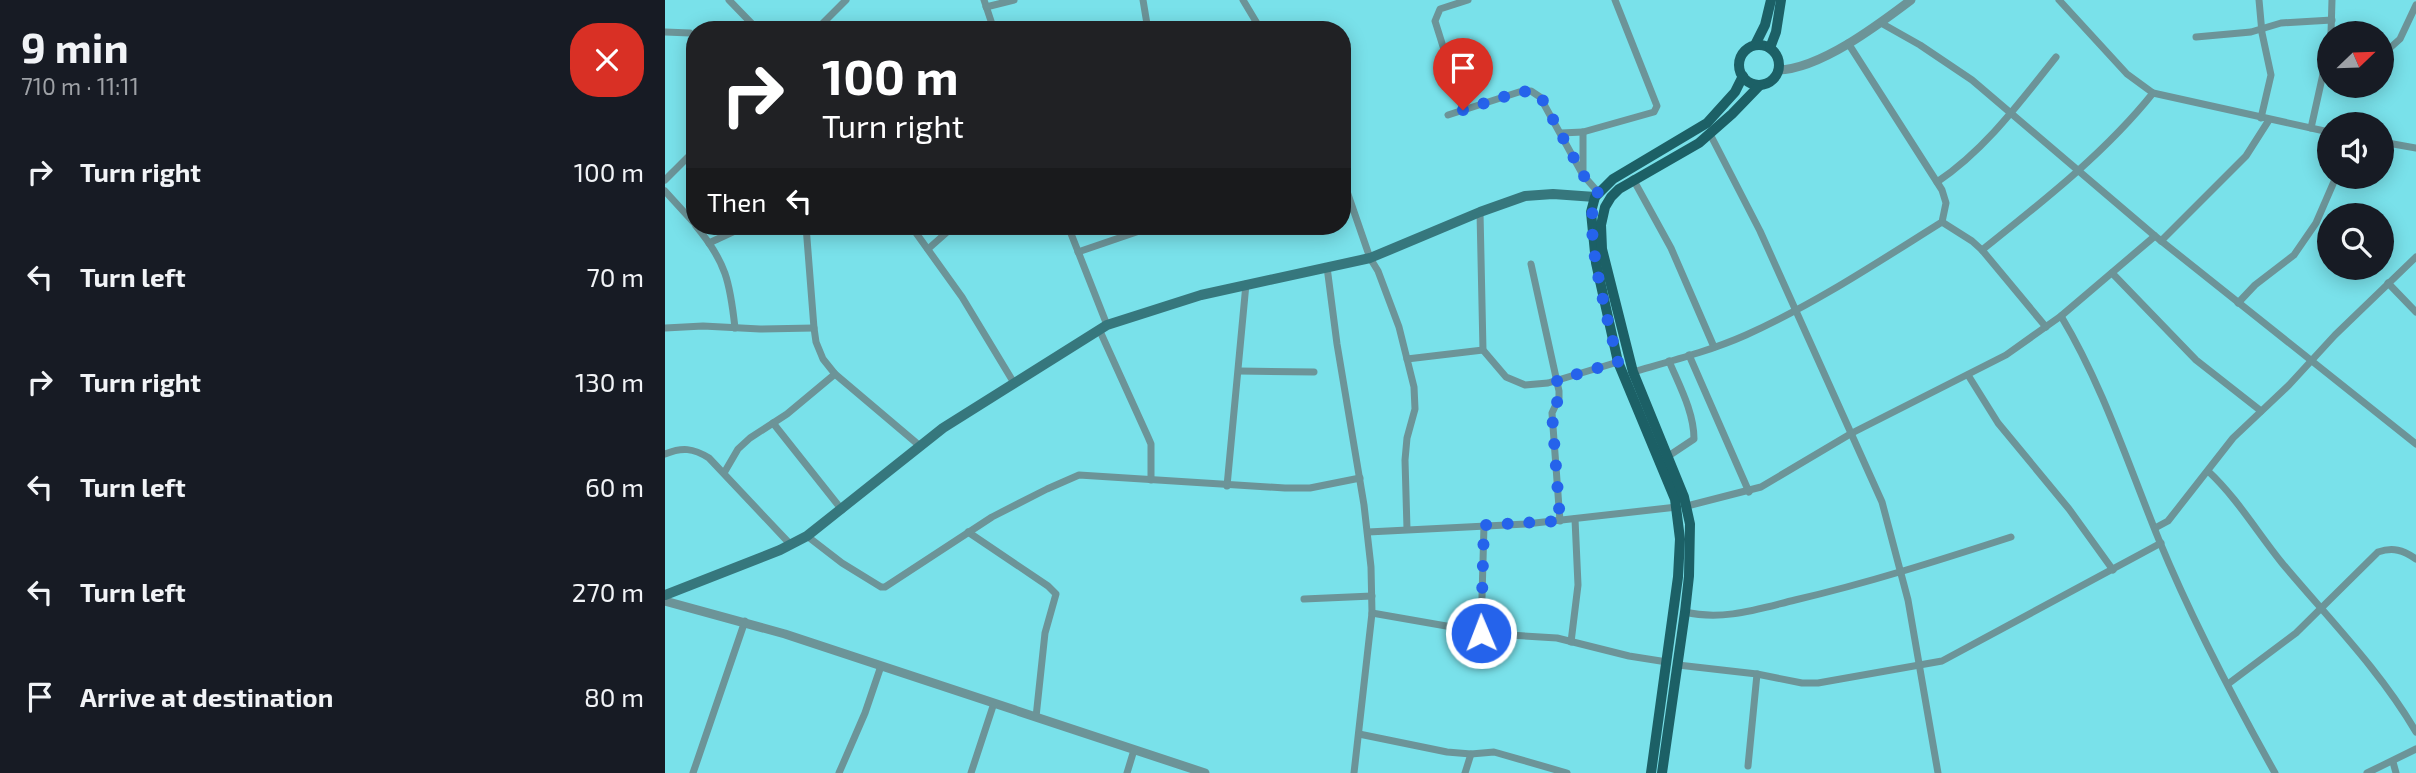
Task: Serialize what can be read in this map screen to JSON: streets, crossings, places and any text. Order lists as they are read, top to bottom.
{
  "north": "top right",
  "page": {
    "heading": ["9 min", "710 m · 11:11"],
    "turn": ["100 m", "Turn right"],
    "list": [
      {
        "name": "Turn right",
        "value": "100 m"
      },
      {
        "name": "Turn left",
        "value": "70 m"
      },
      {
        "name": "Turn right",
        "value": "130 m"
      },
      {
        "name": "Turn left",
        "value": "60 m"
      },
      {
        "name": "Turn left",
        "value": "270 m"
      },
      {
        "name": "Arrive at destination",
        "value": "80 m"
      }
    ],
    "then": "Then"
  }
}
